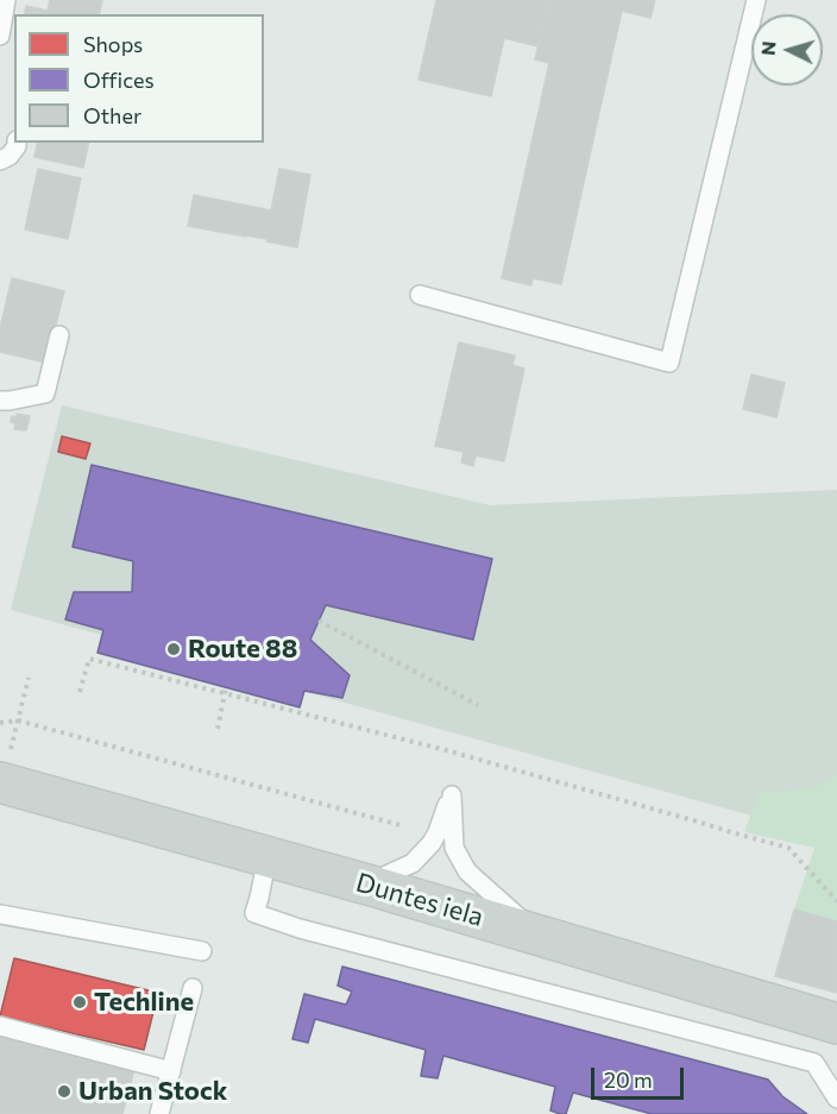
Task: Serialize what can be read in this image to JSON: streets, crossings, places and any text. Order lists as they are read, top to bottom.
{
  "streets": {
    "main road": ["Duntes iela"]
  },
  "places": ["Route 88", "Techline", "Urban Stock"],
  "legend": ["Shops", "Offices", "Other"],
  "scale_bar": "20 m",
  "north": "left"
}
